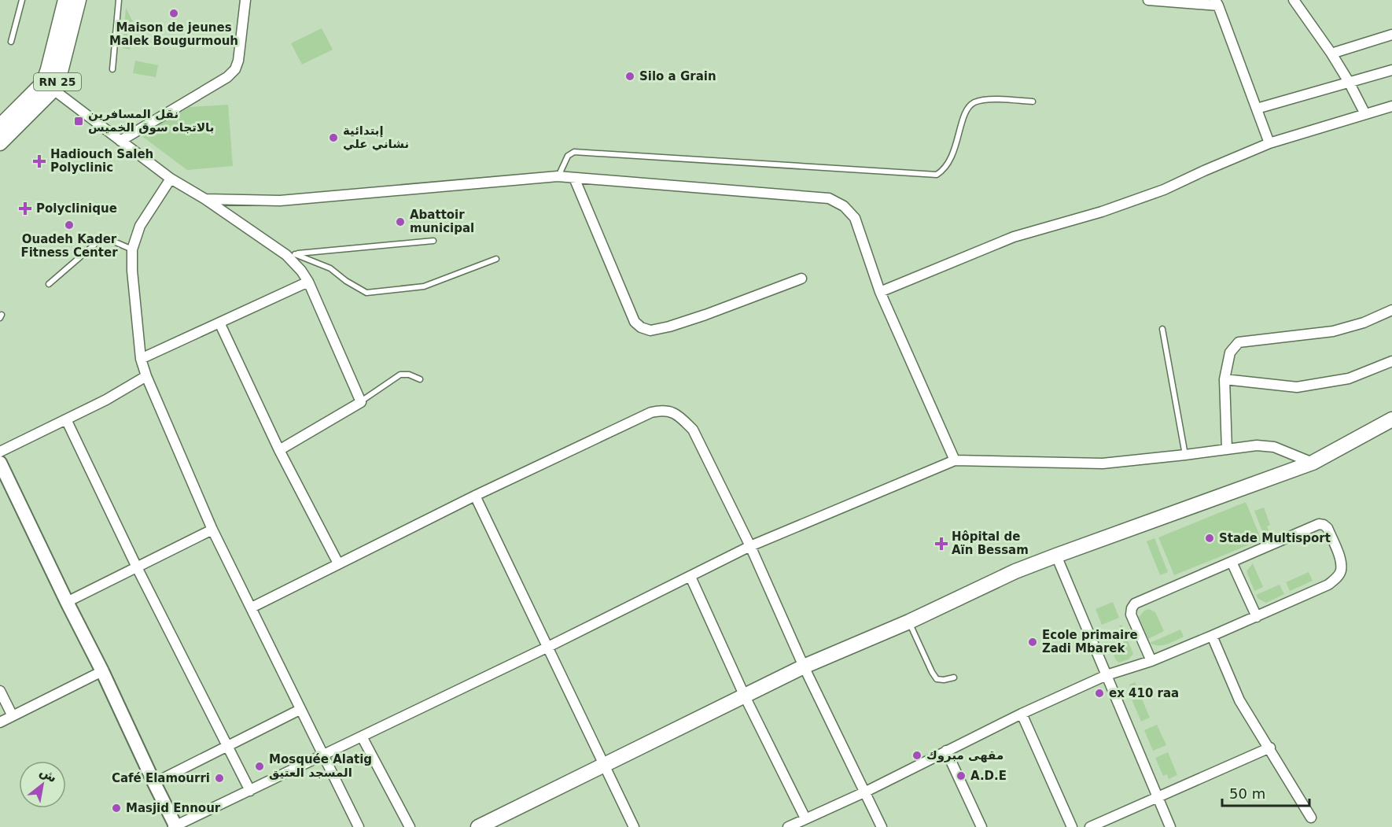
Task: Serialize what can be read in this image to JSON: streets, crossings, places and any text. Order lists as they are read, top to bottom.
{
  "streets": {
    "main road": ["RN 25"]
  },
  "places": {
    "other": [
      "Maison de jeunes Malek Bougurmouh",
      "Silo a Grain",
      "إبتدائية نشاني علي",
      "Abattoir municipal",
      "Ouadeh Kader Fitness Center",
      "Stade Multisport",
      "Ecole primaire Zadi Mbarek",
      "ex 410 raa",
      "مقهى مبروك",
      "Mosquée Alatig المسجد العتيق",
      "A.D.E",
      "Café Elamourri",
      "Masjid Ennour"
    ],
    "transit": ["نقل المسافرين بالاتجاه سوق الخميس"],
    "health": ["Hadiouch Saleh Polyclinic", "Polyclinique", "Hôpital de Aïn Bessam"]
  },
  "scale_bar": "50 m",
  "north": "top right"
}
